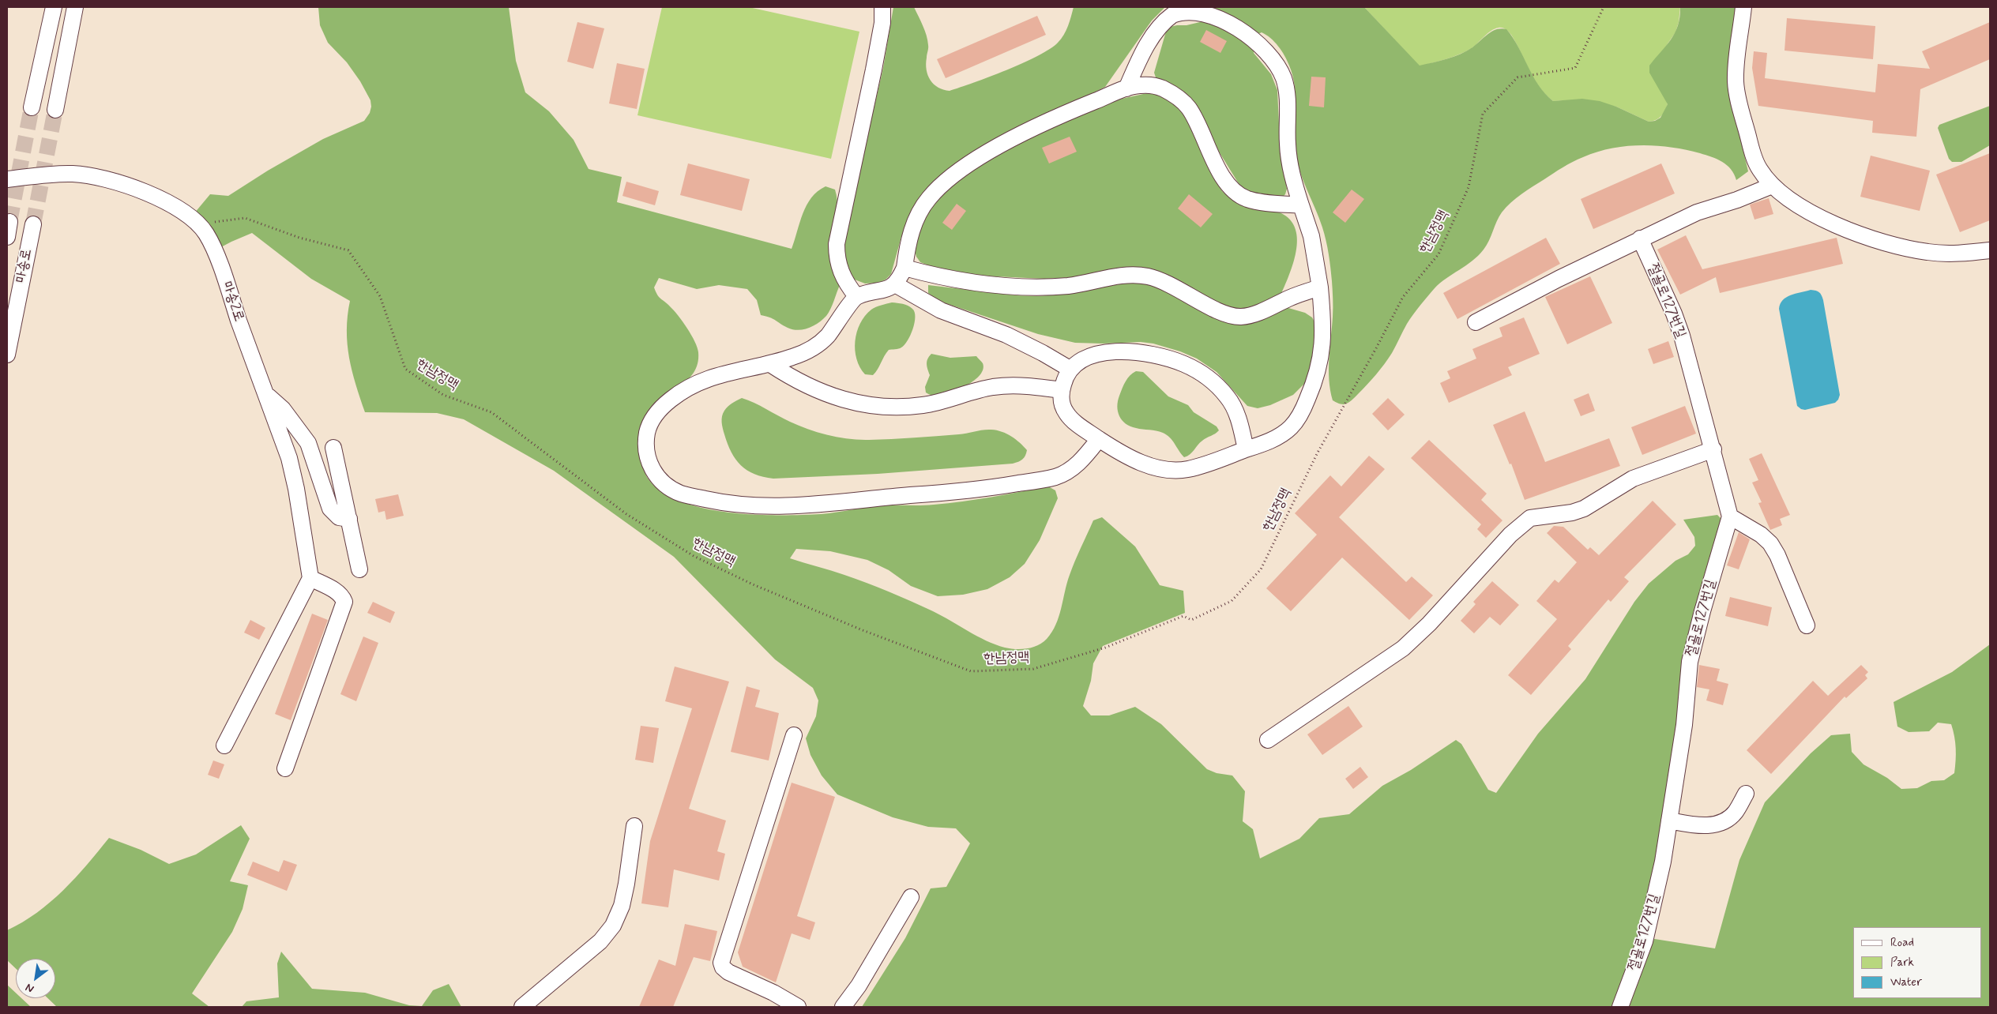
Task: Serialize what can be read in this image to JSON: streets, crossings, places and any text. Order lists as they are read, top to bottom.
{
  "streets": {
    "street": ["마송로", "절골로127번길", "마송2로"],
    "path": ["한남정맥"]
  },
  "crossings": [
    ["한남정맥", "마송2로"]
  ],
  "legend": ["Road", "Park", "Water"],
  "north": "bottom left"
}
